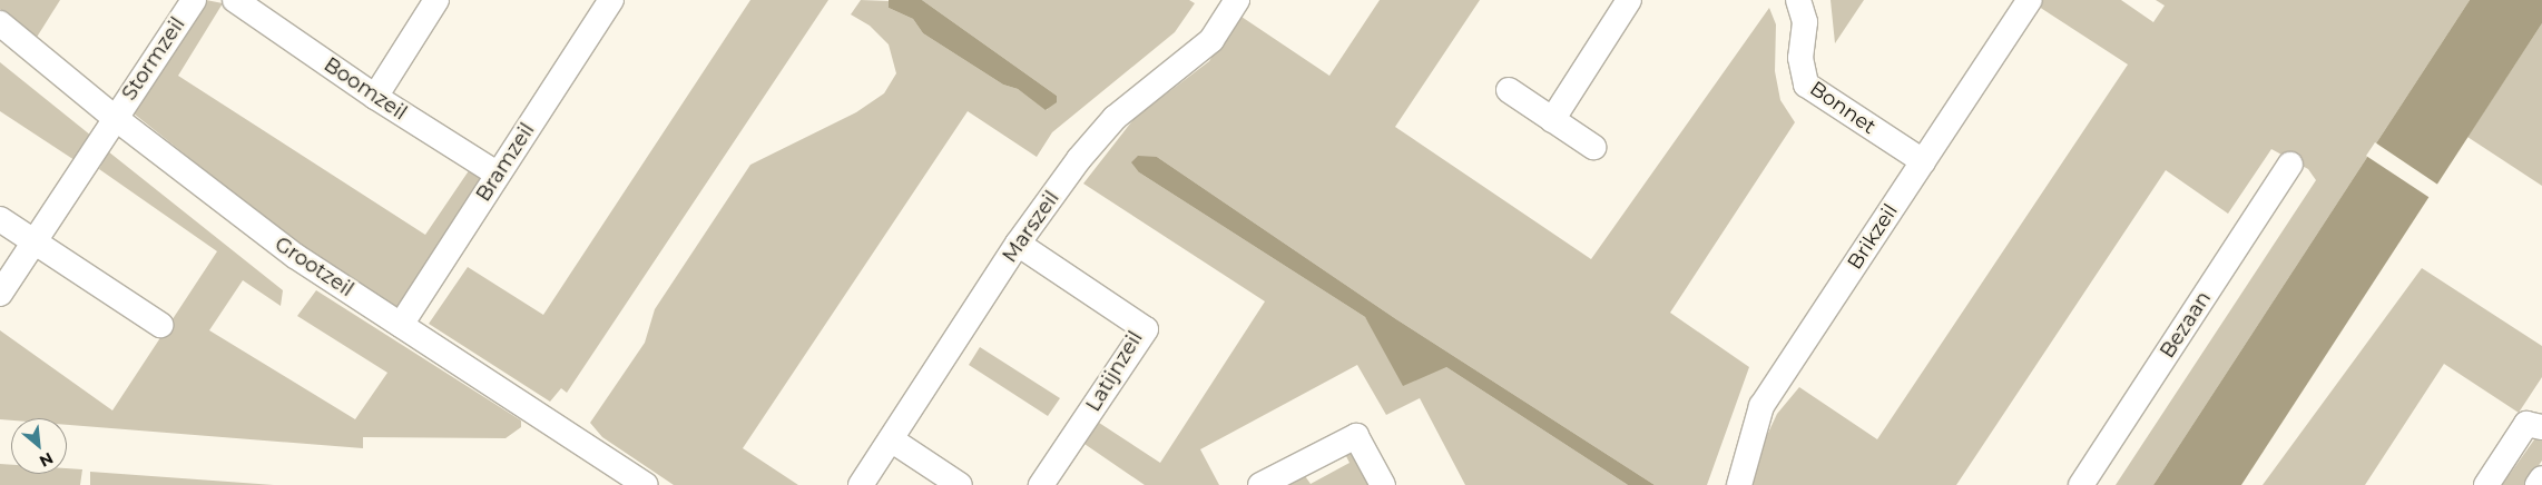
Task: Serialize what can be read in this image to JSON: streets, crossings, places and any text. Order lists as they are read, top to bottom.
{
  "streets": {
    "street": [
      "Stormzeil",
      "Boomzeil",
      "Bonnet",
      "Bramzeil",
      "Marszeil",
      "Brikzeil",
      "Grootzeil",
      "Bezaan",
      "Latijnzeil"
    ]
  },
  "crossings": [
    ["Stormzeil", "Grootzeil"],
    ["Boomzeil", "Bramzeil"],
    ["Bonnet", "Brikzeil"],
    ["Bramzeil", "Grootzeil"],
    ["Marszeil", "Latijnzeil"]
  ],
  "north": "bottom right"
}
